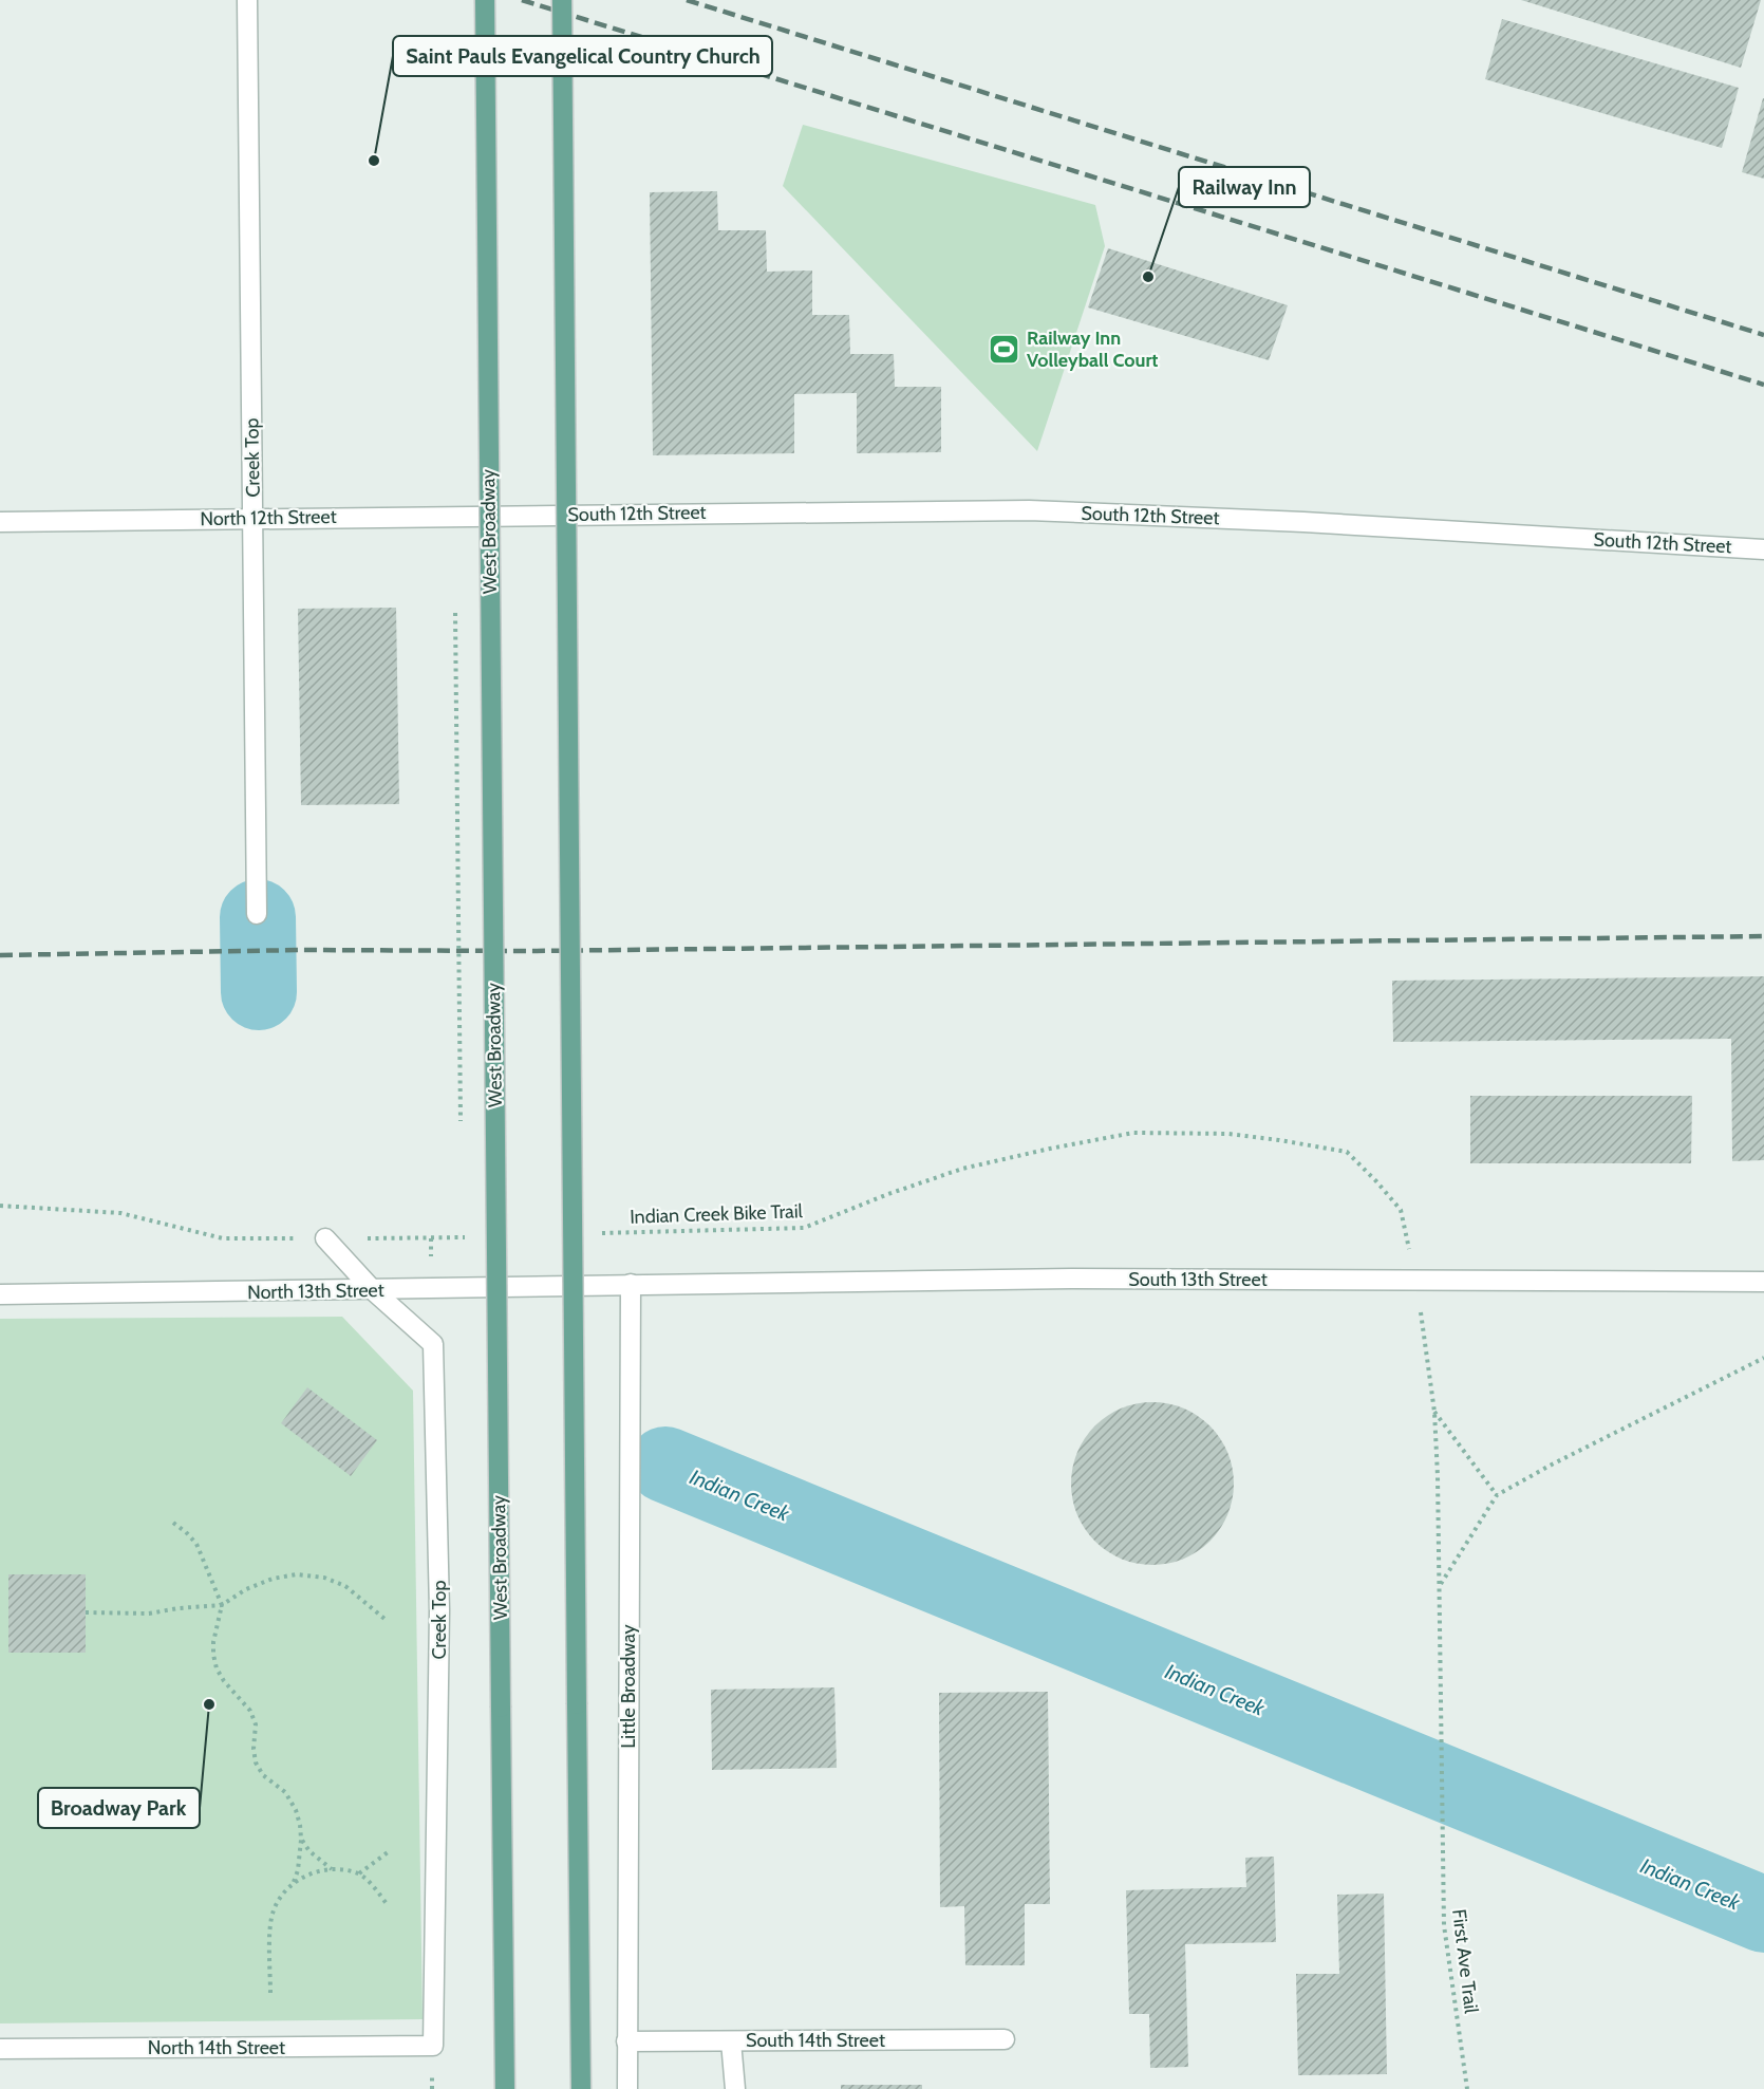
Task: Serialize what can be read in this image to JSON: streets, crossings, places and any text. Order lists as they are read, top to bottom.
{
  "streets": {
    "main road": ["West Broadway"],
    "street": [
      "Creek Top",
      "South 12th Street",
      "North 12th Street",
      "South 13th Street",
      "North 13th Street",
      "Little Broadway",
      "South 14th Street",
      "North 14th Street"
    ],
    "path": ["Indian Creek Bike Trail", "First Ave Trail"]
  },
  "crossings": [
    ["Creek Top", "North 12th Street"],
    ["Creek Top", "North 13th Street"],
    ["Creek Top", "North 14th Street"],
    ["South 12th Street", "North 12th Street"],
    ["Indian Creek Bike Trail", "South 13th Street"],
    ["Indian Creek Bike Trail", "First Ave Trail"],
    ["South 13th Street", "North 13th Street"],
    ["South 13th Street", "Little Broadway"],
    ["North 13th Street", "Little Broadway"],
    ["Little Broadway", "South 14th Street"]
  ],
  "water": ["Indian Creek"],
  "places": {
    "other": ["Saint Pauls Evangelical Country Church", "Railway Inn", "Broadway Park"],
    "sports": ["Railway Inn Volleyball Court"]
  }
}
